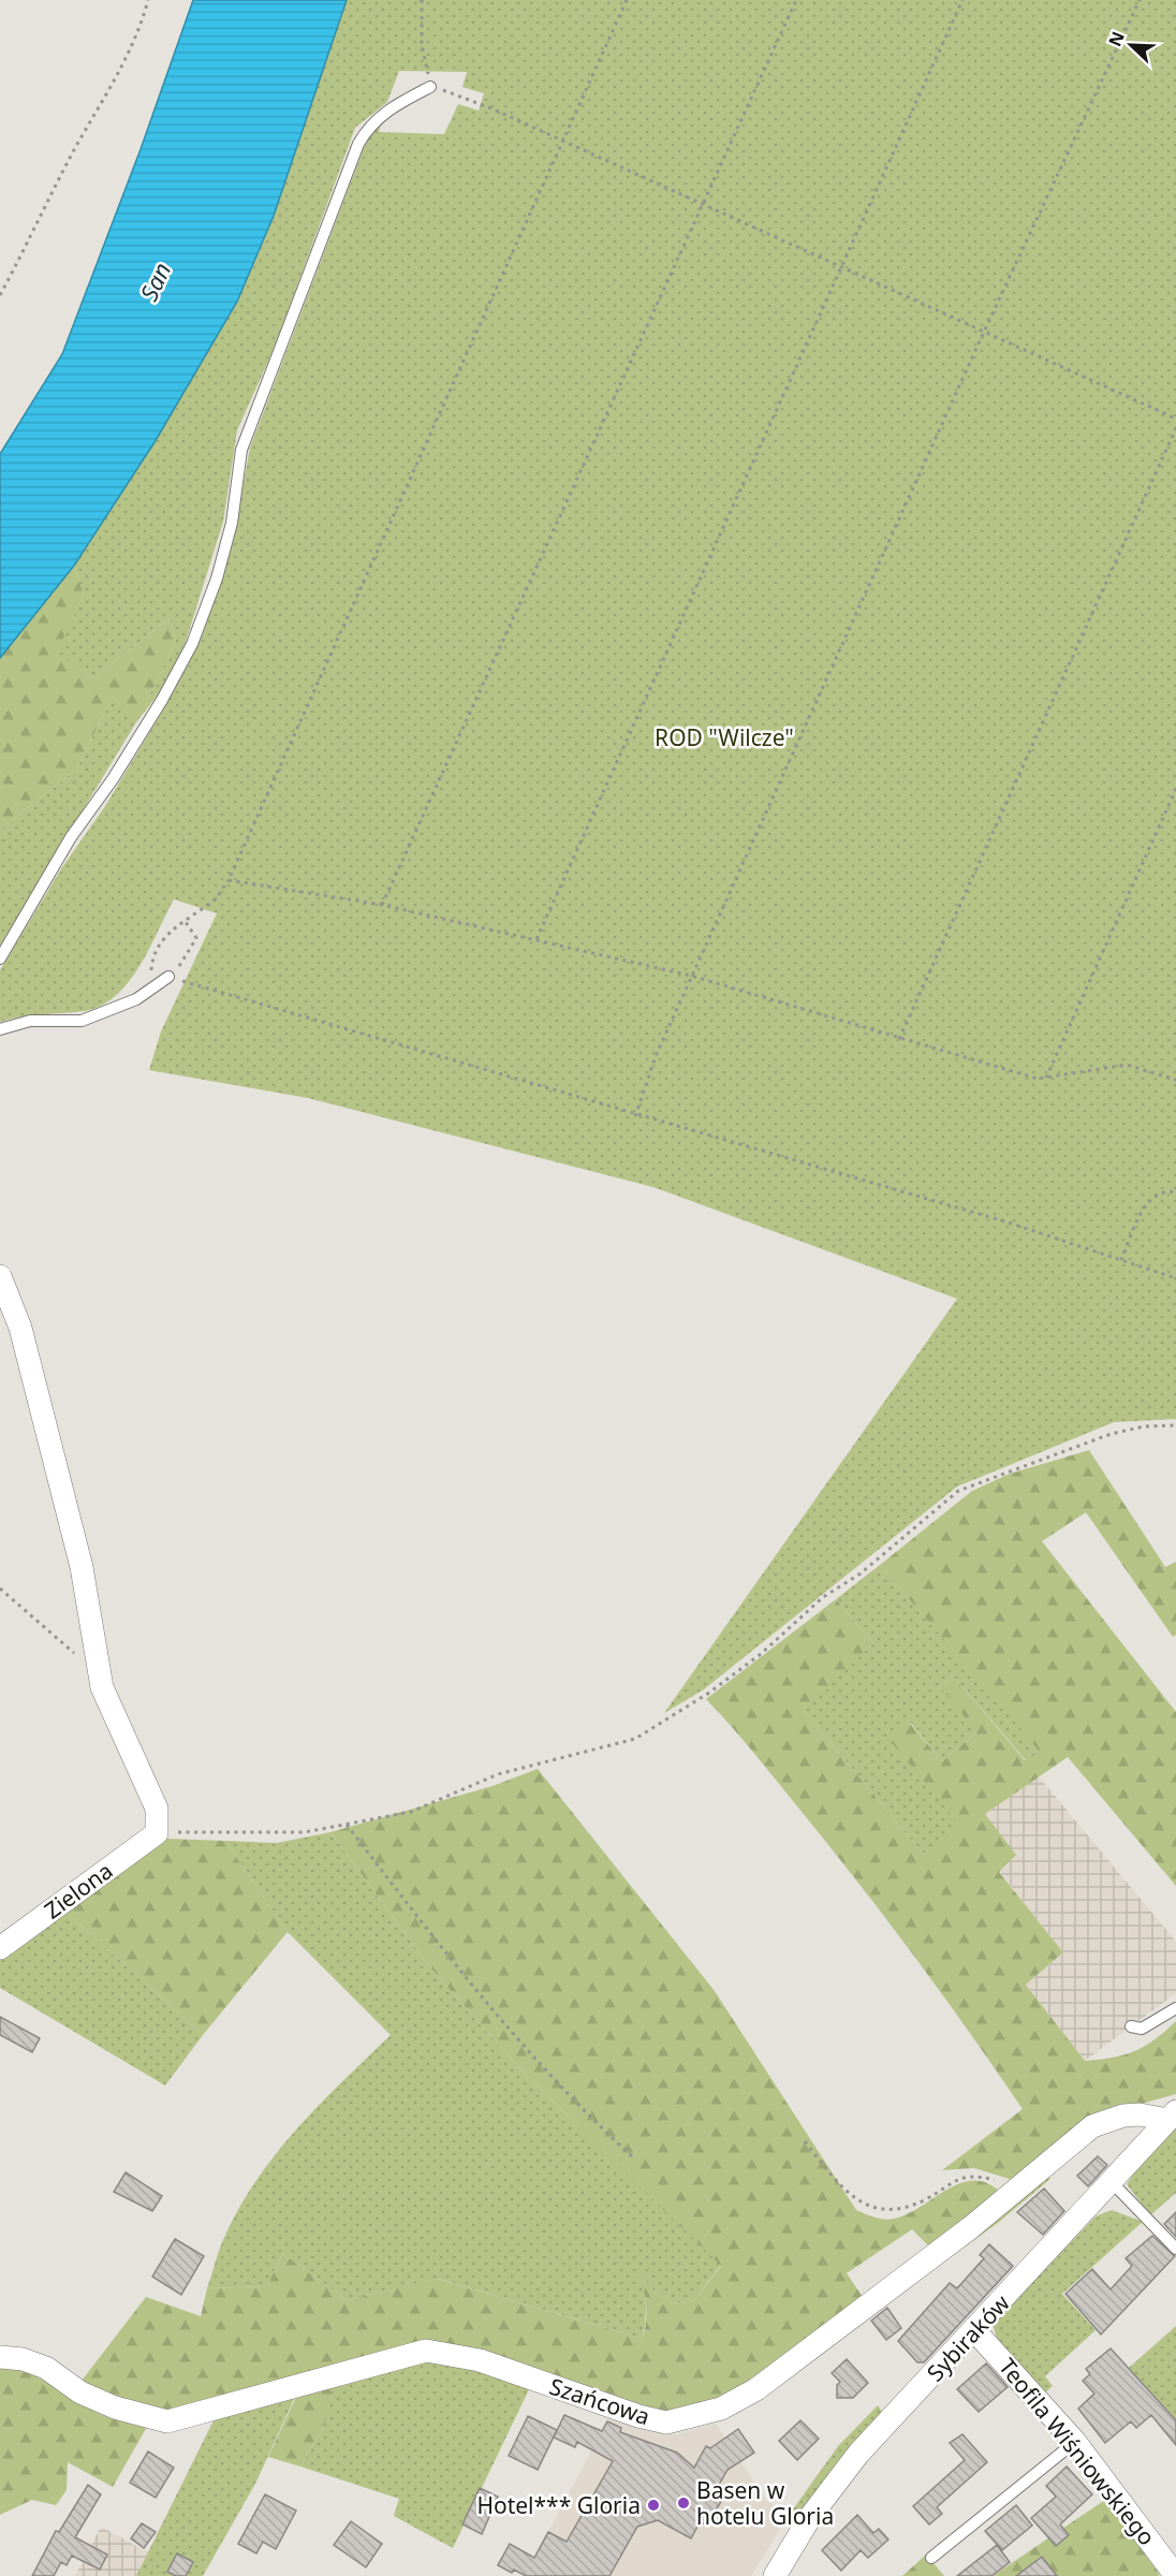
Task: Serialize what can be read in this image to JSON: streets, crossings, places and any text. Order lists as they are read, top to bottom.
{
  "streets": {
    "street": [
      "Zielona",
      "Sybiraków",
      "Szańcowa",
      "Teofila Wiśniowskiego"
    ]
  },
  "crossings": [
    ["Sybiraków", "Szańcowa"],
    ["Sybiraków", "Teofila Wiśniowskiego"]
  ],
  "water": ["San"],
  "parks": ["ROD \"Wilcze\""],
  "places": ["Basen w hotelu Gloria", "Hotel*** Gloria"],
  "north": "top left"
}
